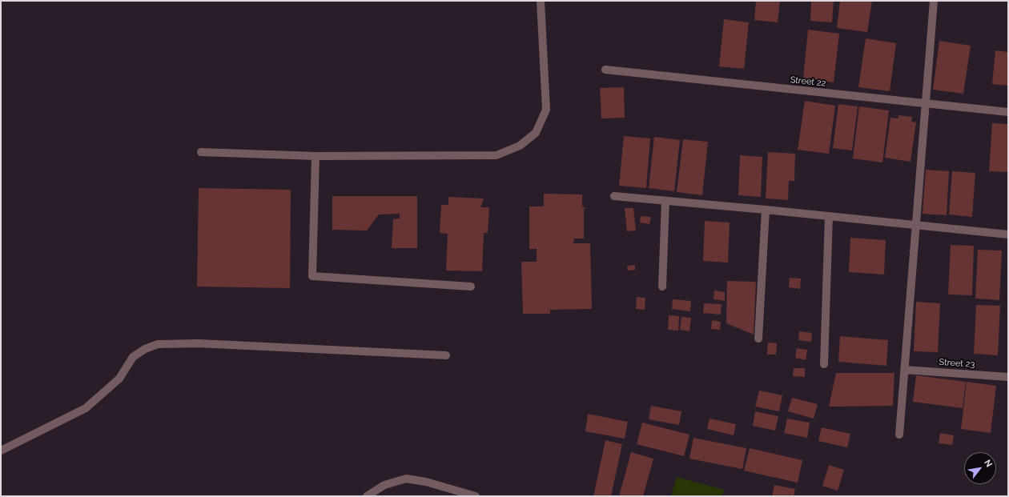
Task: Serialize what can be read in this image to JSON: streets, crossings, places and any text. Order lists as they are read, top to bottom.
{
  "streets": {
    "street": ["Street 22", "Street 23"]
  },
  "north": "top right"
}
